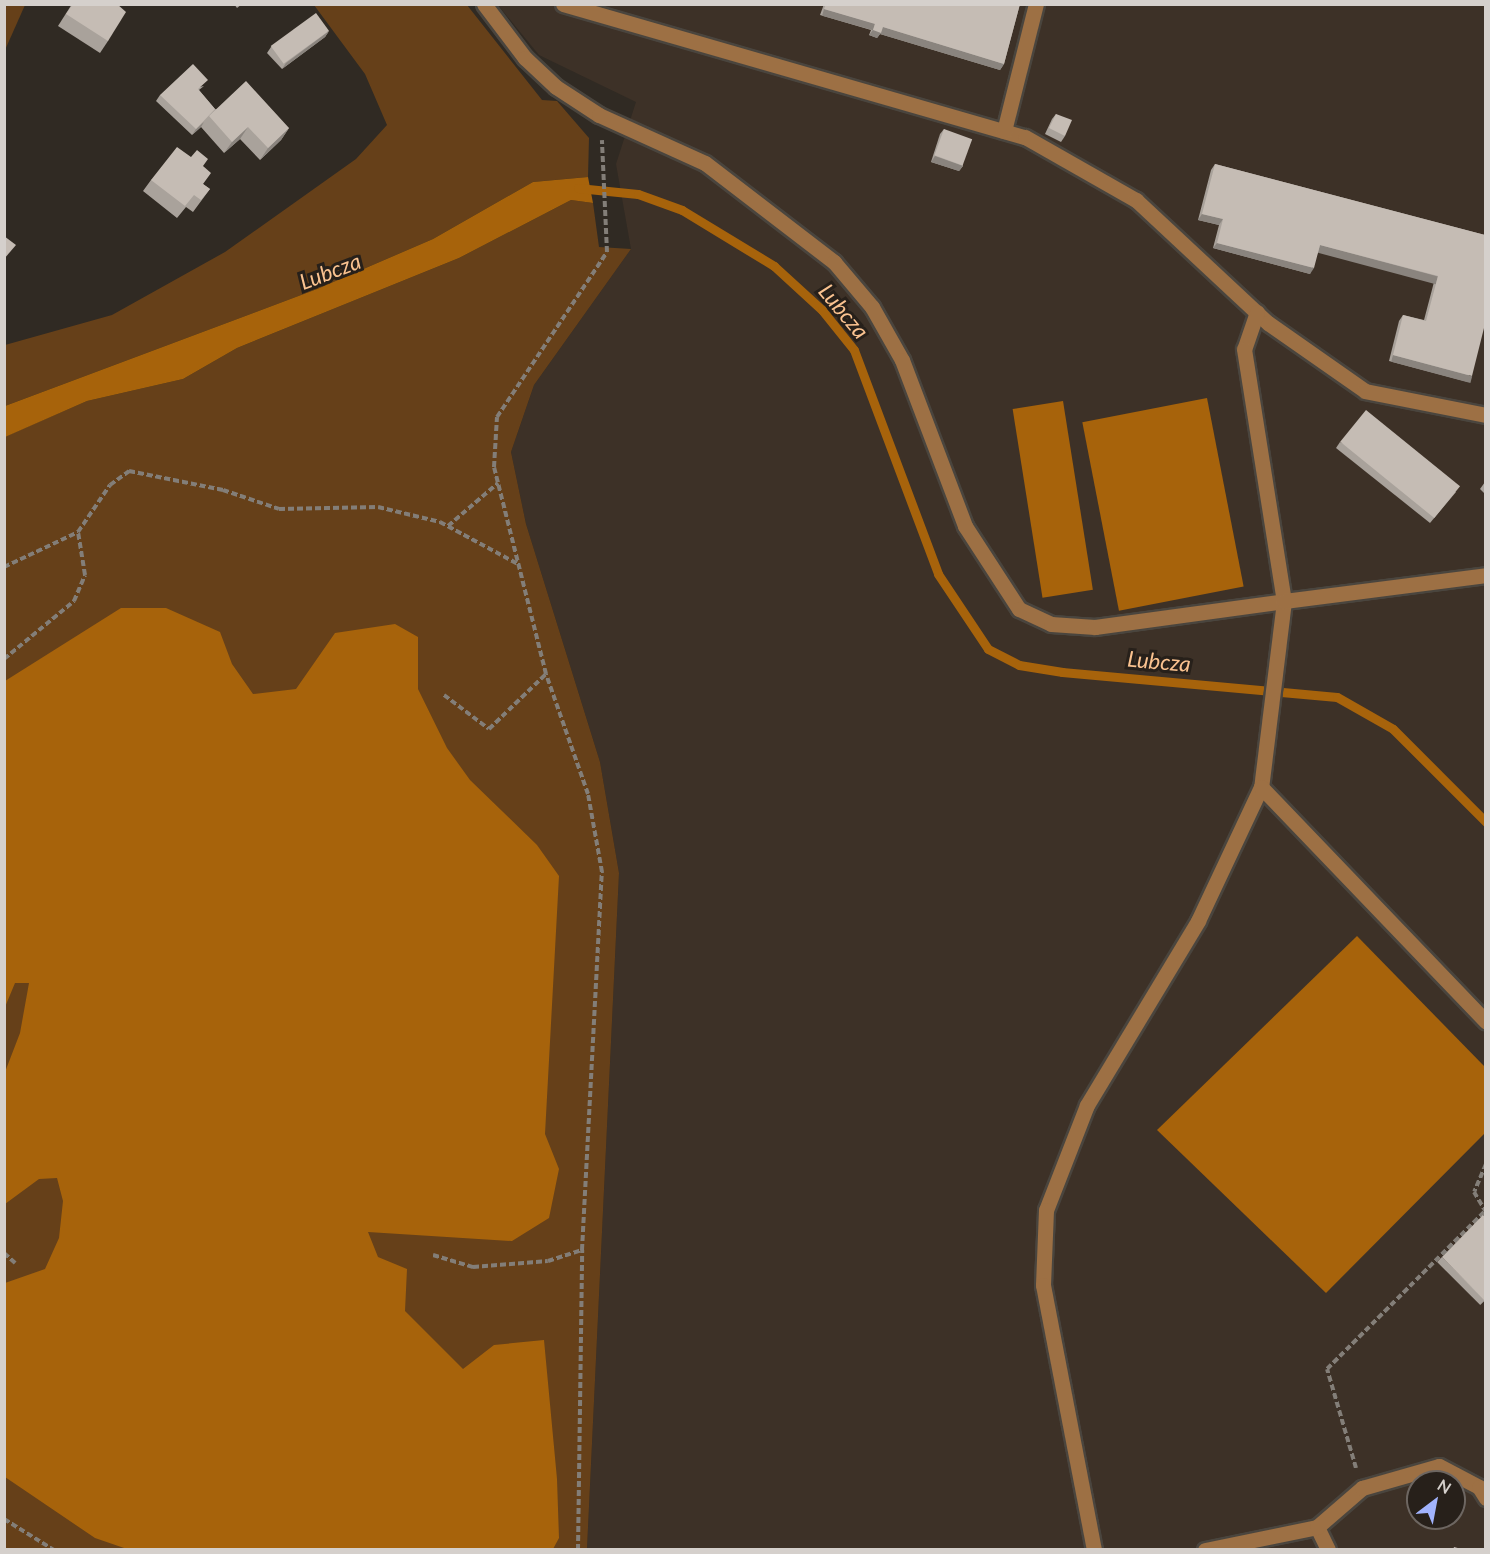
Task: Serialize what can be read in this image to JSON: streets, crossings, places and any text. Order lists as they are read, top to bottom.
{
  "water": ["Lubcza"],
  "north": "top right"
}
